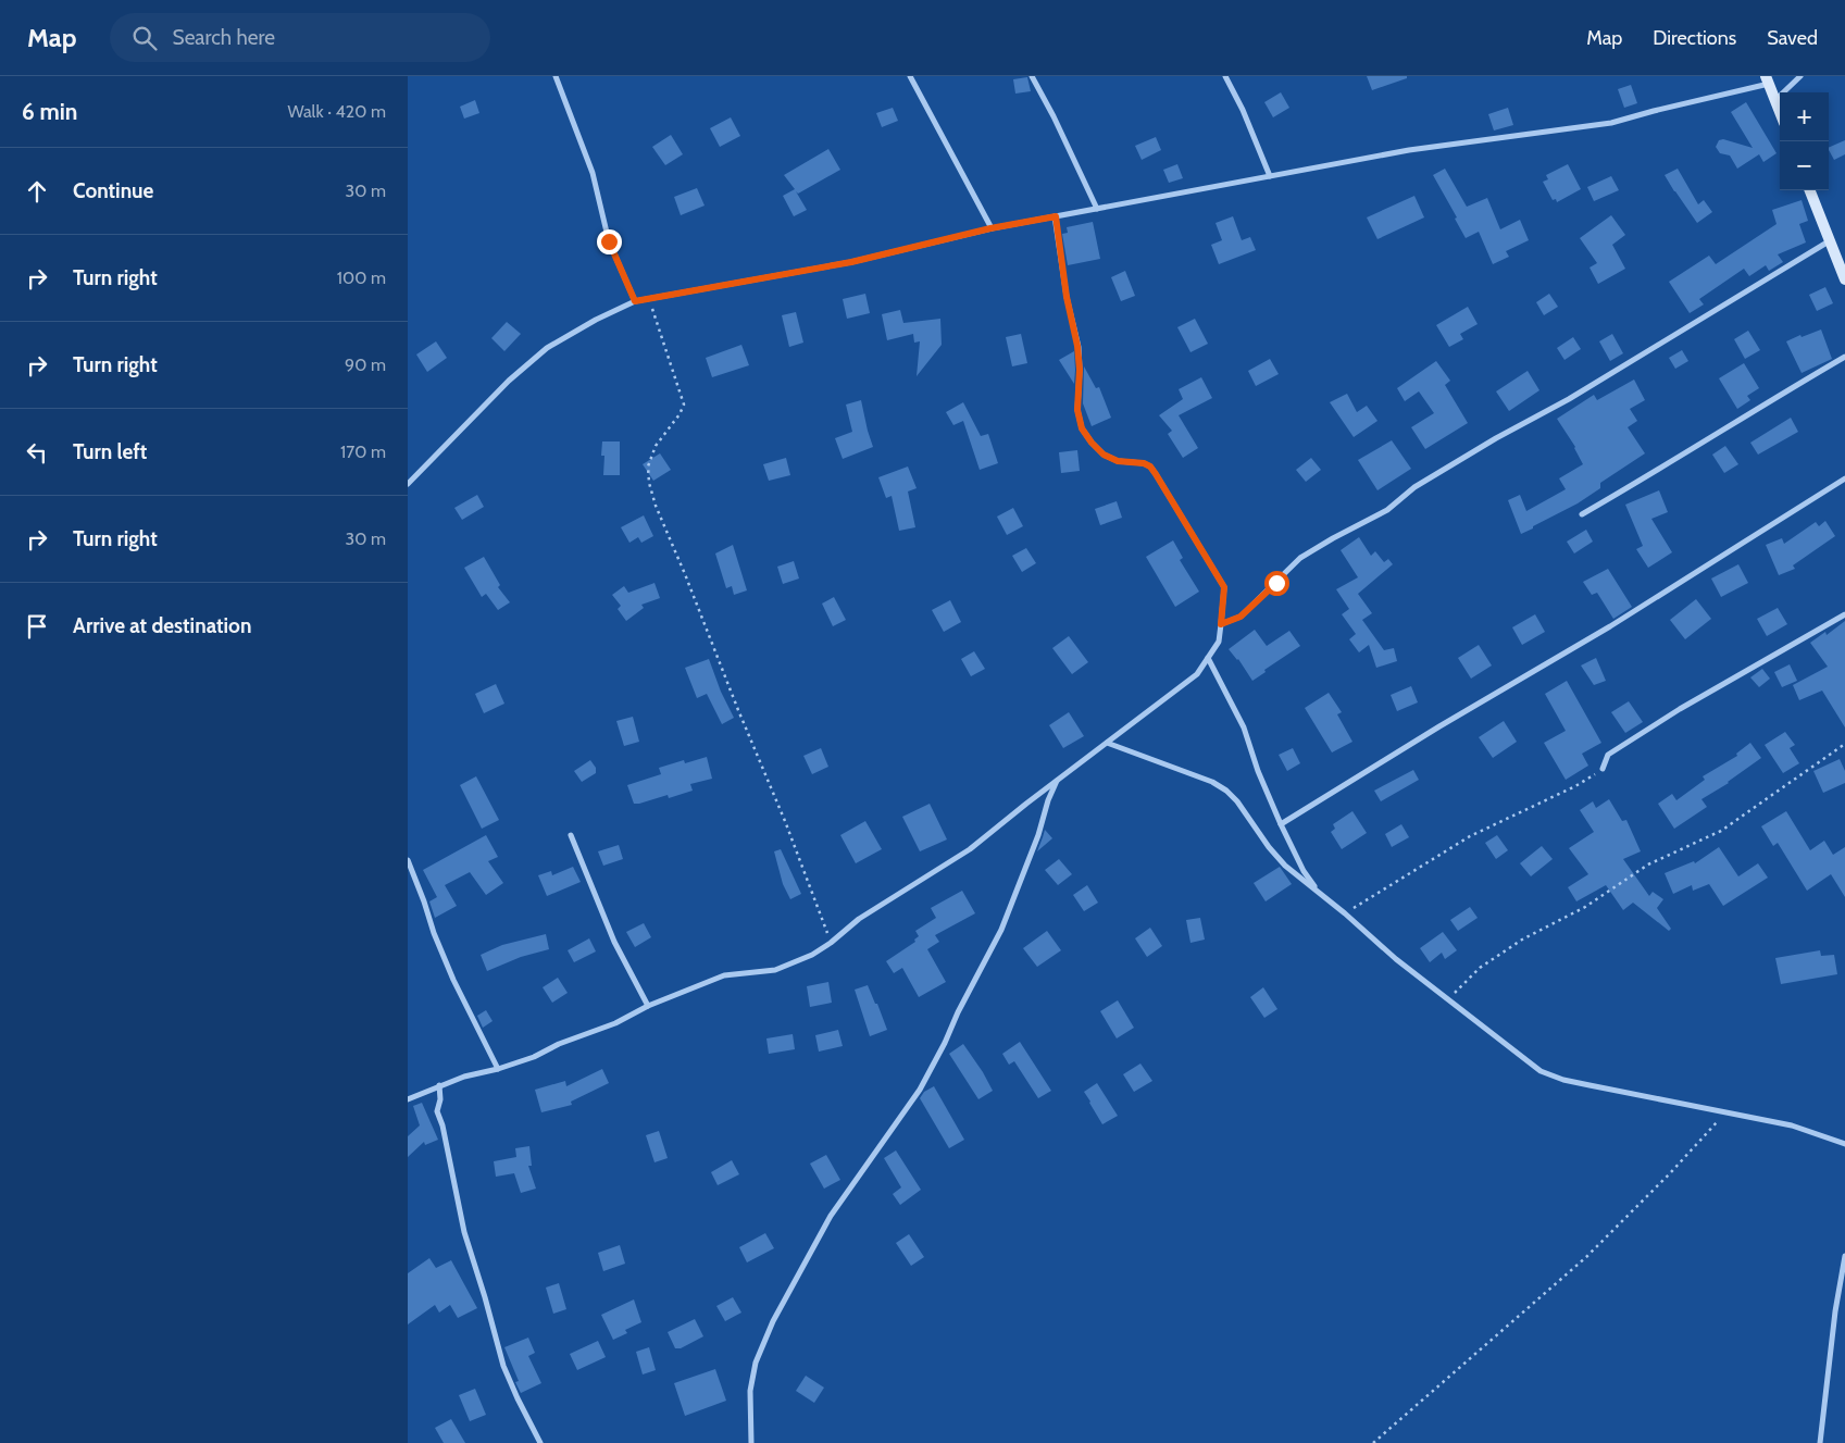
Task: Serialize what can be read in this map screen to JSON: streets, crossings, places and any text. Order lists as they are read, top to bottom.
{
  "page": {
    "header": "Map",
    "search": "Search here",
    "nav": ["Map", "Directions", "Saved"],
    "heading": ["6 min", "Walk · 420 m"],
    "map_buttons": ["+", "−"],
    "list": [
      ["Continue", "30 m"],
      ["Turn right", "100 m"],
      ["Turn right", "90 m"],
      ["Turn left", "170 m"],
      ["Turn right", "30 m"],
      "Arrive at destination"
    ]
  }
}
